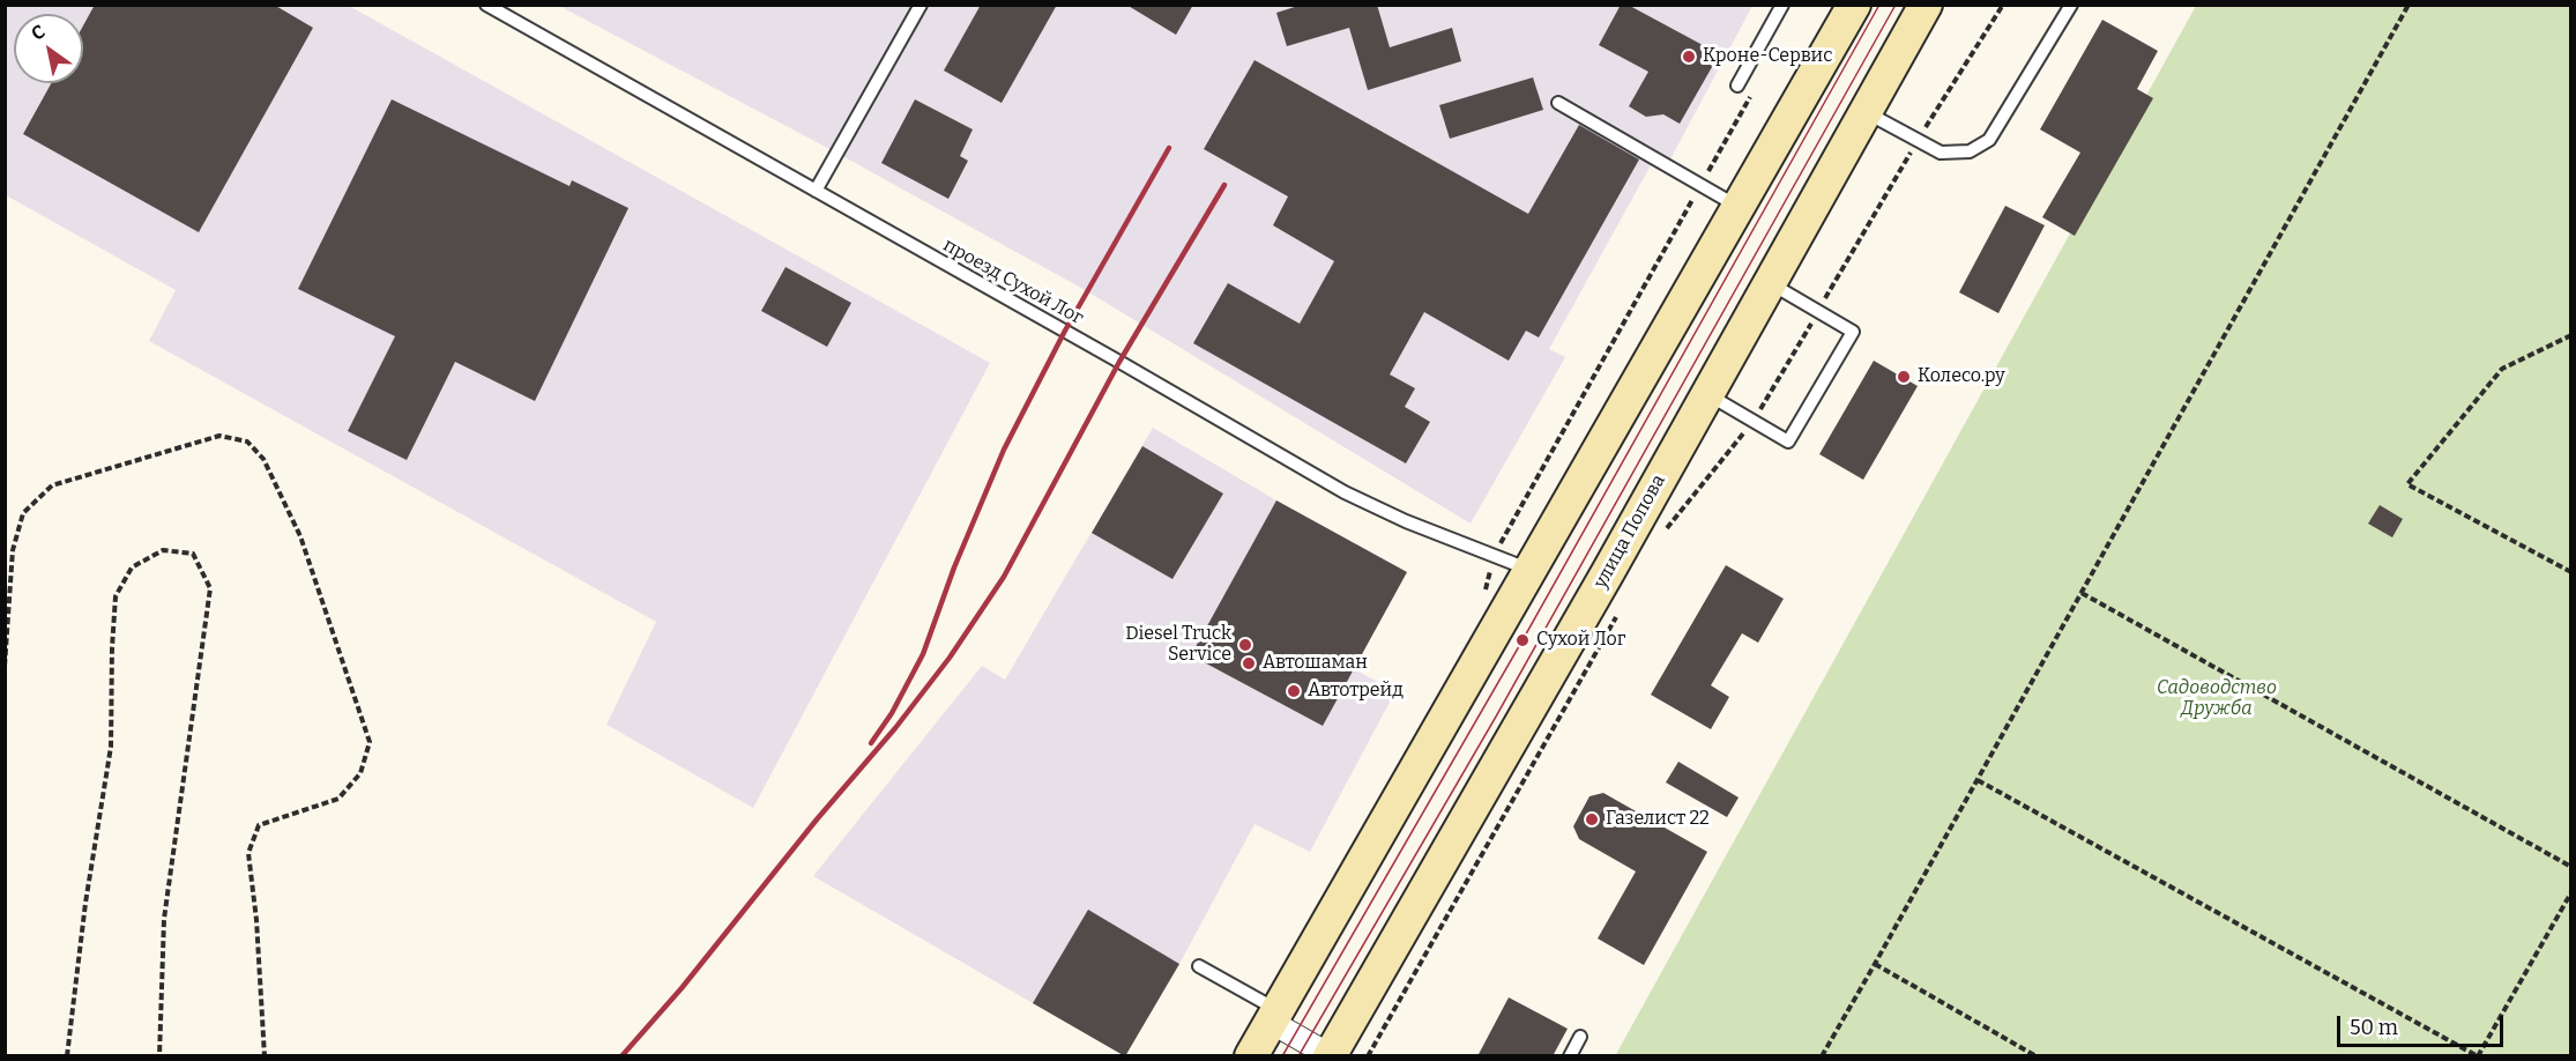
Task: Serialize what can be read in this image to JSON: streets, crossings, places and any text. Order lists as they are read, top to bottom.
{
  "streets": {
    "main road": ["улица Попова"],
    "lane": ["проезд Сухой Лог"]
  },
  "parks": ["Садоводство Дружба"],
  "places": [
    "Кроне-Сервис",
    "Колесо.ру",
    "Сухой Лог",
    "Diesel Truck Service",
    "Автошаман",
    "Автотрейд",
    "Газелист 22"
  ],
  "scale_bar": "50 m",
  "north": "top left"
}
